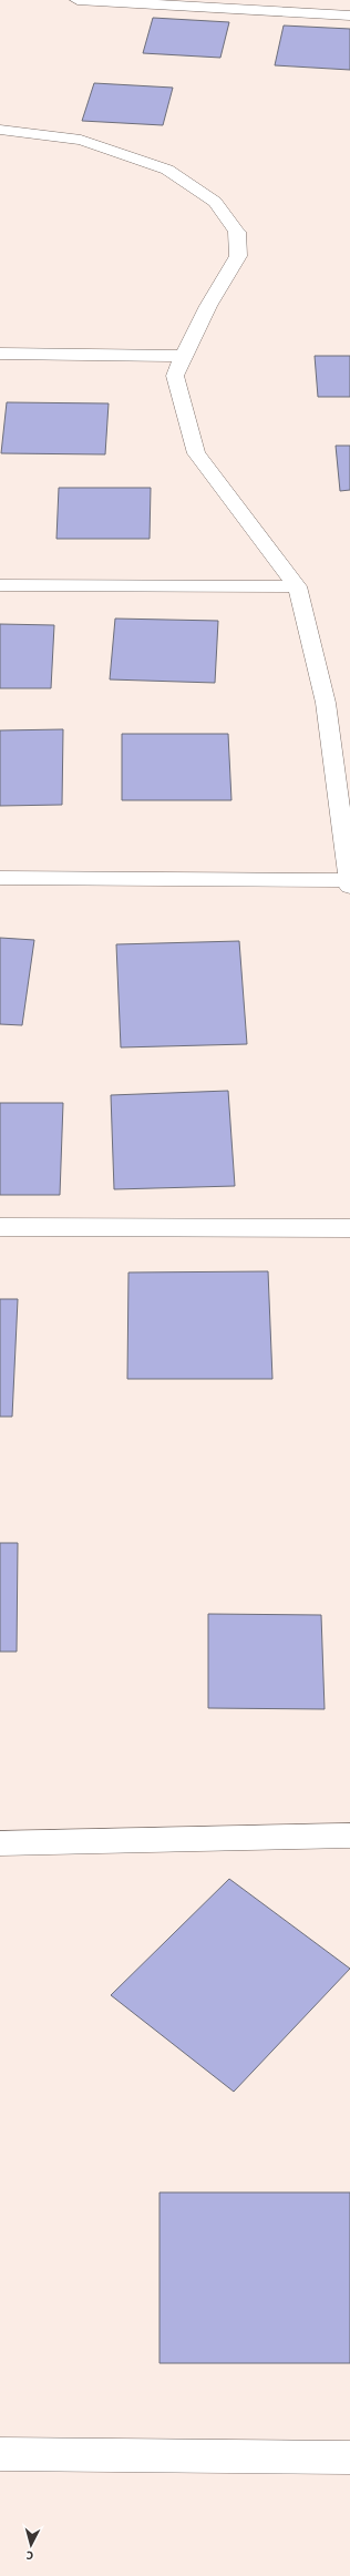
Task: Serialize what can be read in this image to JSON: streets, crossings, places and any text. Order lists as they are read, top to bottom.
{
  "north": "bottom"
}
